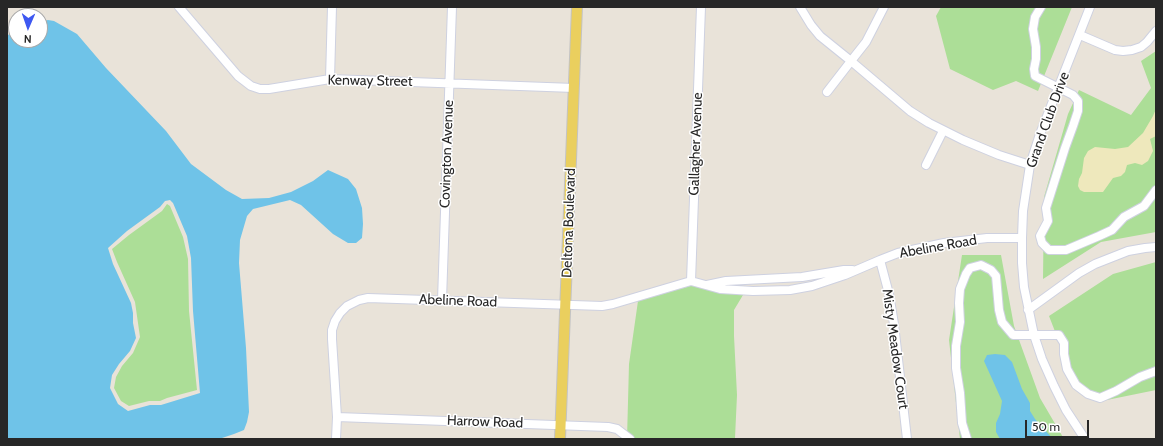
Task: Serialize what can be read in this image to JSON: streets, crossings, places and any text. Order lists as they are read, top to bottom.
{
  "streets": {
    "main road": ["Deltona Boulevard"],
    "street": [
      "Kenway Street",
      "Grand Club Drive",
      "Gallagher Avenue",
      "Covington Avenue",
      "Abeline Road",
      "Misty Meadow Court",
      "Harrow Road"
    ]
  },
  "crossings": [
    ["Kenway Street", "Covington Avenue"],
    ["Kenway Street", "Deltona Boulevard"],
    ["Grand Club Drive", "Abeline Road"],
    ["Gallagher Avenue", "Abeline Road"],
    ["Covington Avenue", "Abeline Road"],
    ["Deltona Boulevard", "Abeline Road"],
    ["Deltona Boulevard", "Harrow Road"],
    ["Abeline Road", "Misty Meadow Court"],
    ["Abeline Road", "Harrow Road"]
  ],
  "scale_bar": "50 m",
  "north": "bottom"
}
